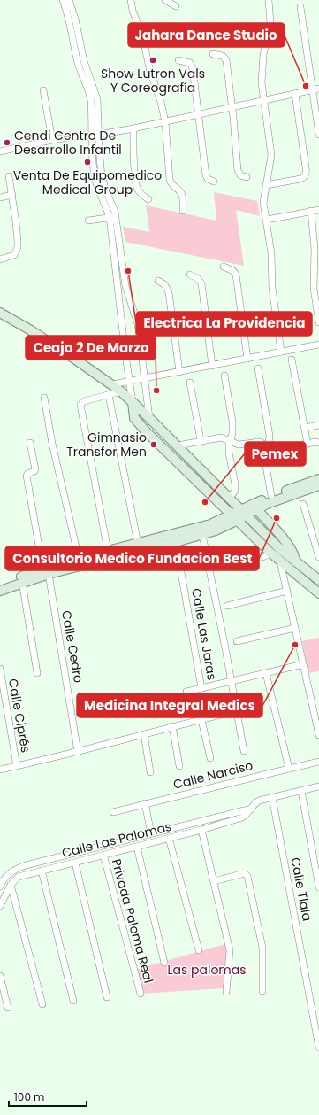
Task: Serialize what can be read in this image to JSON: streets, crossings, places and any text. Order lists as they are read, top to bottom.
{
  "streets": {
    "street": [
      "Calle Las Jaras",
      "Calle Cedro",
      "Calle Ciprés",
      "Calle Narciso",
      "Calle Las Palomas",
      "Calle Tlala",
      "Privada Paloma Real"
    ]
  },
  "crossings": [
    ["Calle Las Palomas", "Calle Tlala"],
    ["Calle Las Palomas", "Privada Paloma Real"]
  ],
  "parks": ["Las palomas"],
  "places": [
    "Show Lutron Vals Y Coreografía",
    "Jahara Dance Studio",
    "Cendi Centro De Desarrollo Infantil",
    "Venta De Equipomedico Medical Group",
    "Electrica La Providencia",
    "Ceaja 2 De Marzo",
    "Gimnasio Transfor Men",
    "Pemex",
    "Consultorio Medico Fundacion Best",
    "Medicina Integral Medics"
  ],
  "scale_bar": "100 m"
}
